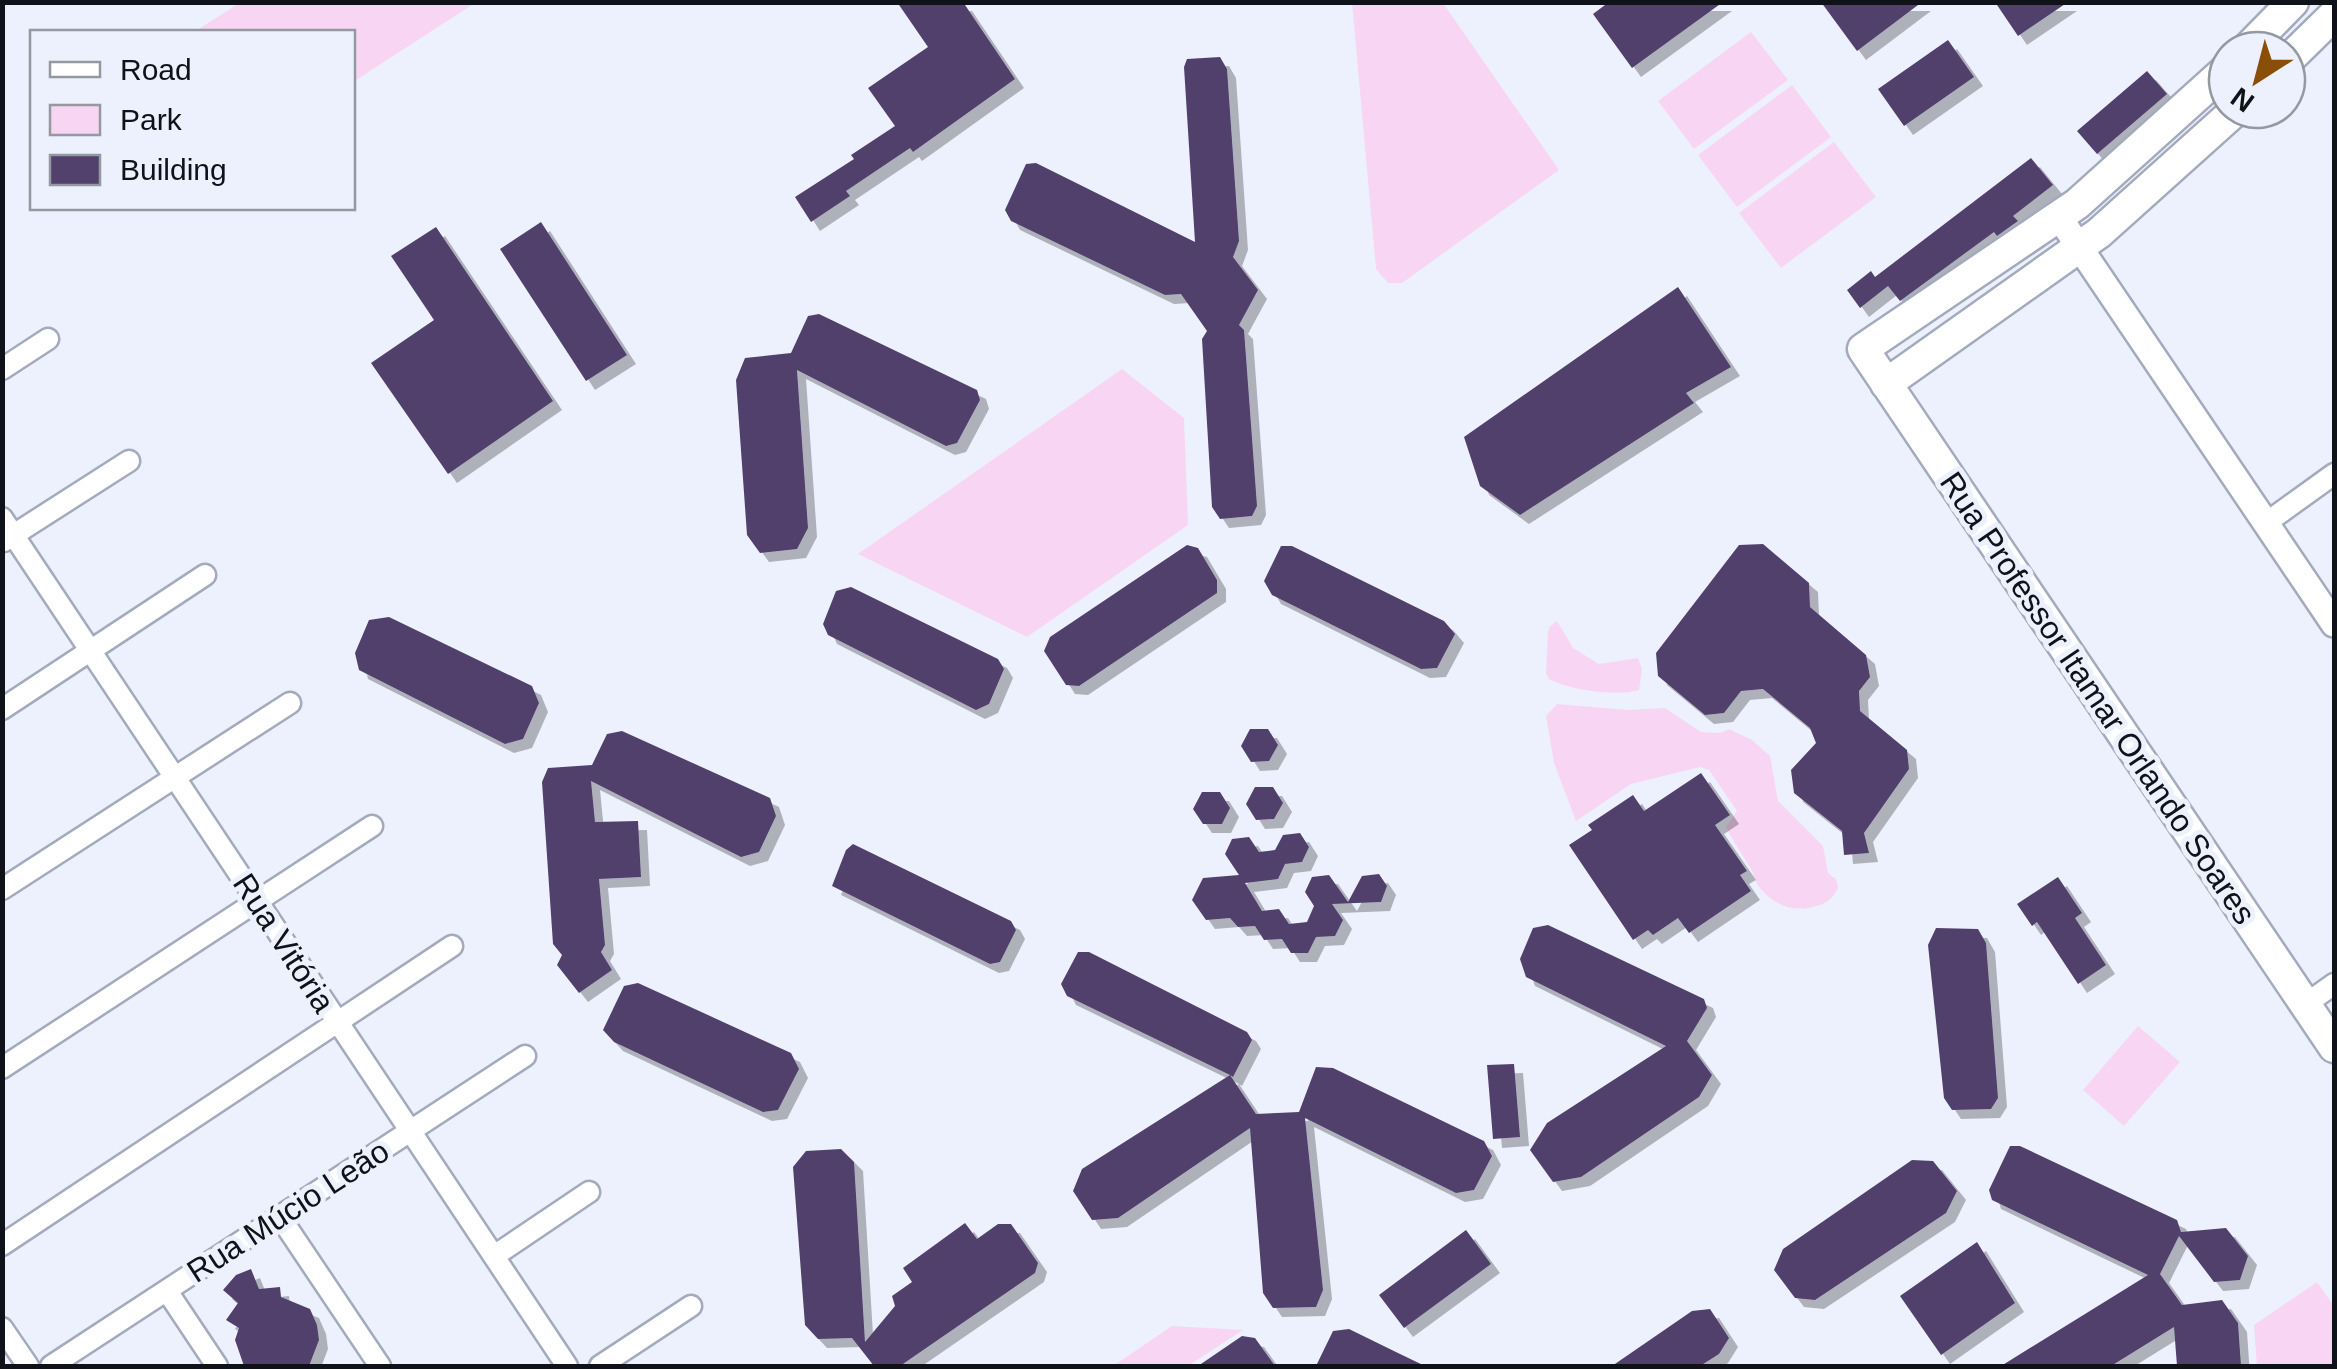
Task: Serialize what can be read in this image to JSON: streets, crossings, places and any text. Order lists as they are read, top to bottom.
{
  "streets": {
    "main road": ["Rua Professor Itamar Orlando Soares"],
    "street": ["Rua Vitória", "Rua Múcio Leão"]
  },
  "crossings": [
    ["Rua Vitória", "Rua Múcio Leão"]
  ],
  "legend": ["Road", "Park", "Building"],
  "north": "bottom left"
}
